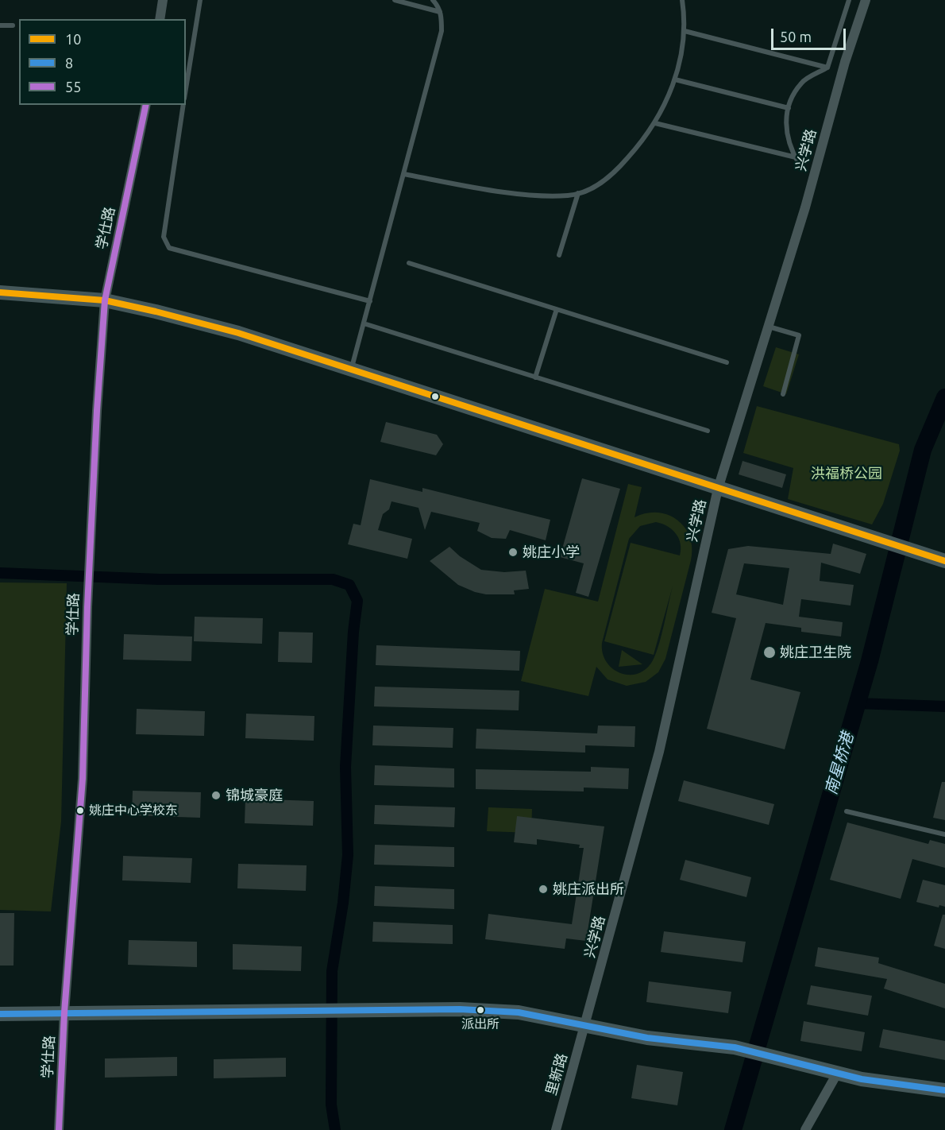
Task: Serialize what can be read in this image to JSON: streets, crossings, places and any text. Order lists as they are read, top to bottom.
{
  "streets": {
    "street": ["兴学路", "学仕路", "里新路"]
  },
  "crossings": [
    ["兴学路", "里新路"]
  ],
  "water": ["南星桥港"],
  "parks": ["洪福桥公园"],
  "places": [
    "姚庄小学",
    "姚庄卫生院",
    "锦城豪庭",
    "姚庄中心学校东",
    "姚庄派出所",
    "派出所"
  ],
  "lines": ["transit line 55", "transit line 10", "transit line 8"],
  "legend": ["10", "8", "55"],
  "scale_bar": "50 m"
}
